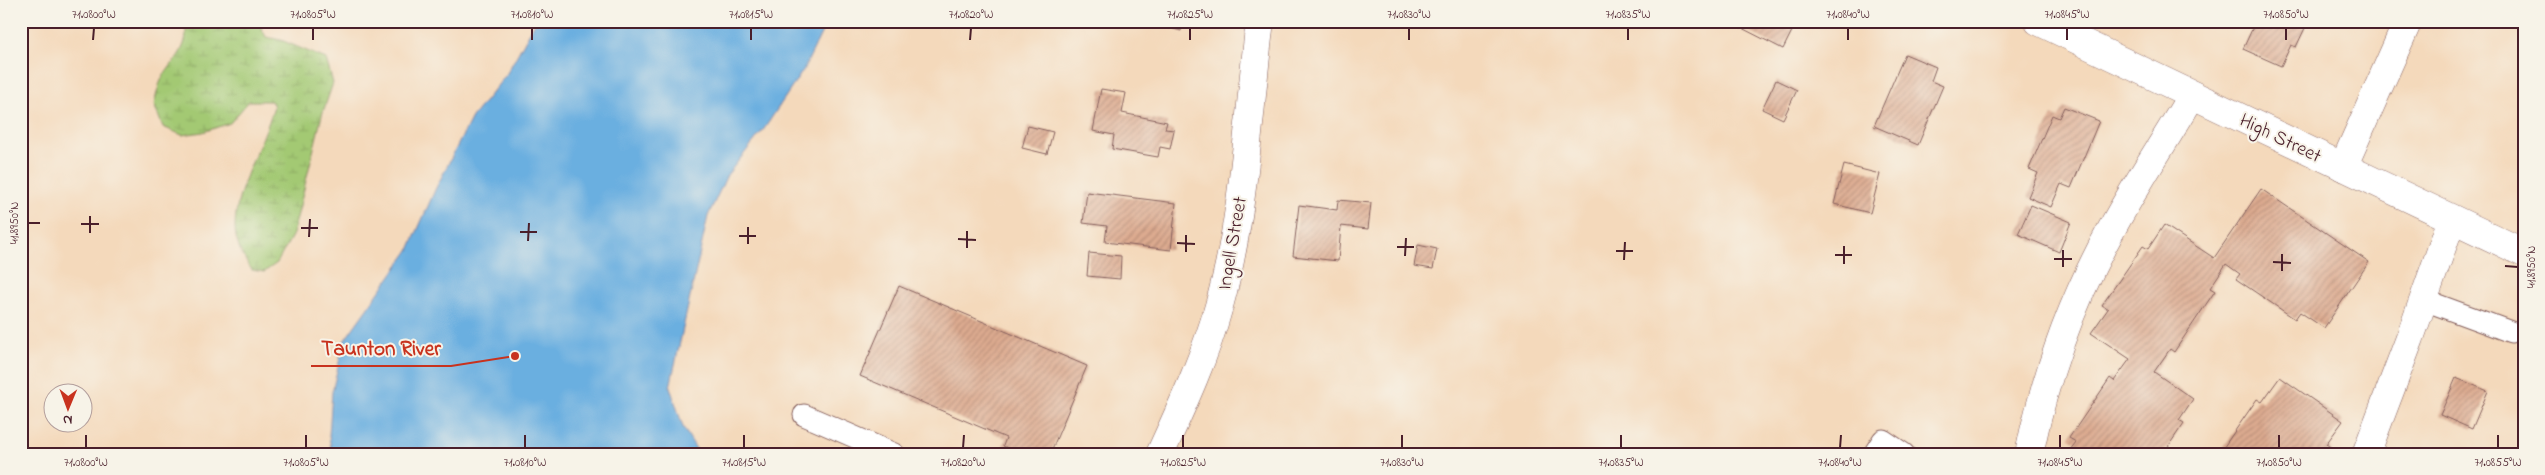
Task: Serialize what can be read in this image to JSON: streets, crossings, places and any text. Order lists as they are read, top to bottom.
{
  "streets": {
    "street": ["High Street", "Ingell Street"]
  },
  "places": ["Taunton River"],
  "north": "bottom",
  "coordinates": [
    "71.0800°W",
    "71.0805°W",
    "71.0810°W",
    "71.0815°W",
    "71.0820°W",
    "71.0825°W",
    "71.0830°W",
    "71.0835°W",
    "71.0840°W",
    "71.0845°W",
    "71.0850°W",
    "41.8950°N",
    "71.0855°W"
  ]
}
